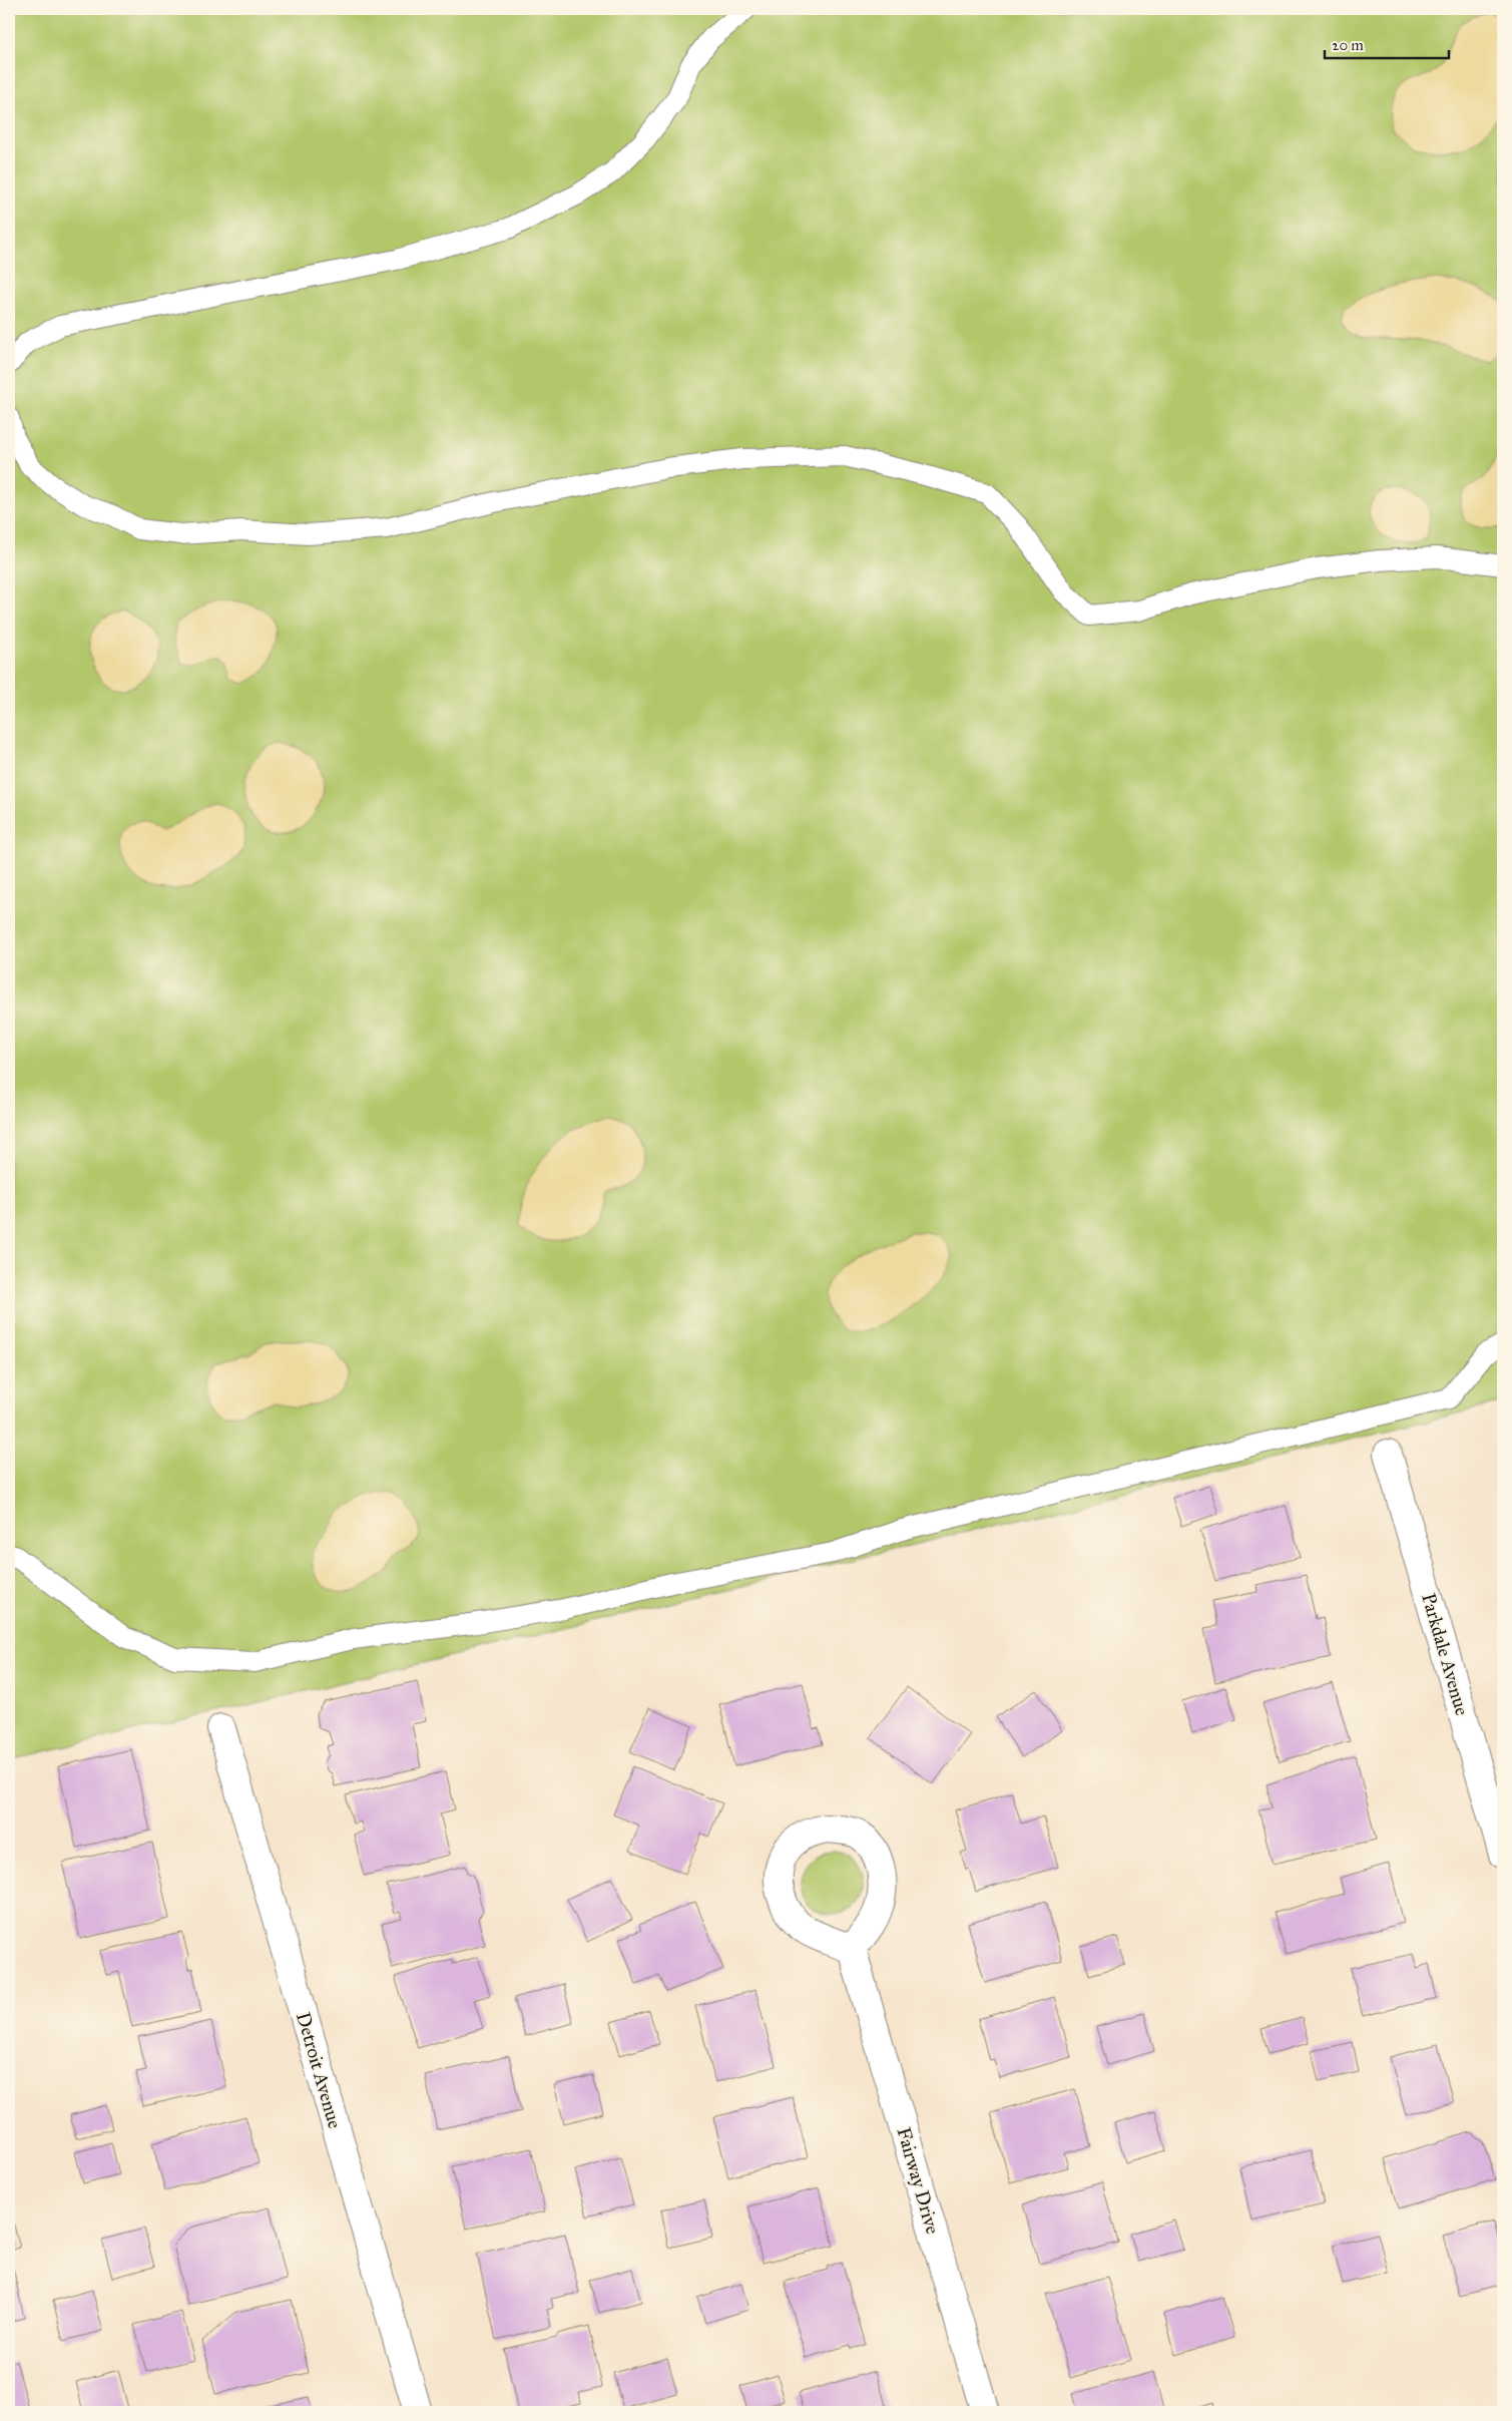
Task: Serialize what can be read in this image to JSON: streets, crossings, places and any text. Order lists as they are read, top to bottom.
{
  "streets": {
    "street": ["Parkdale Avenue", "Detroit Avenue", "Fairway Drive"]
  },
  "scale_bar": "20 m"
}
